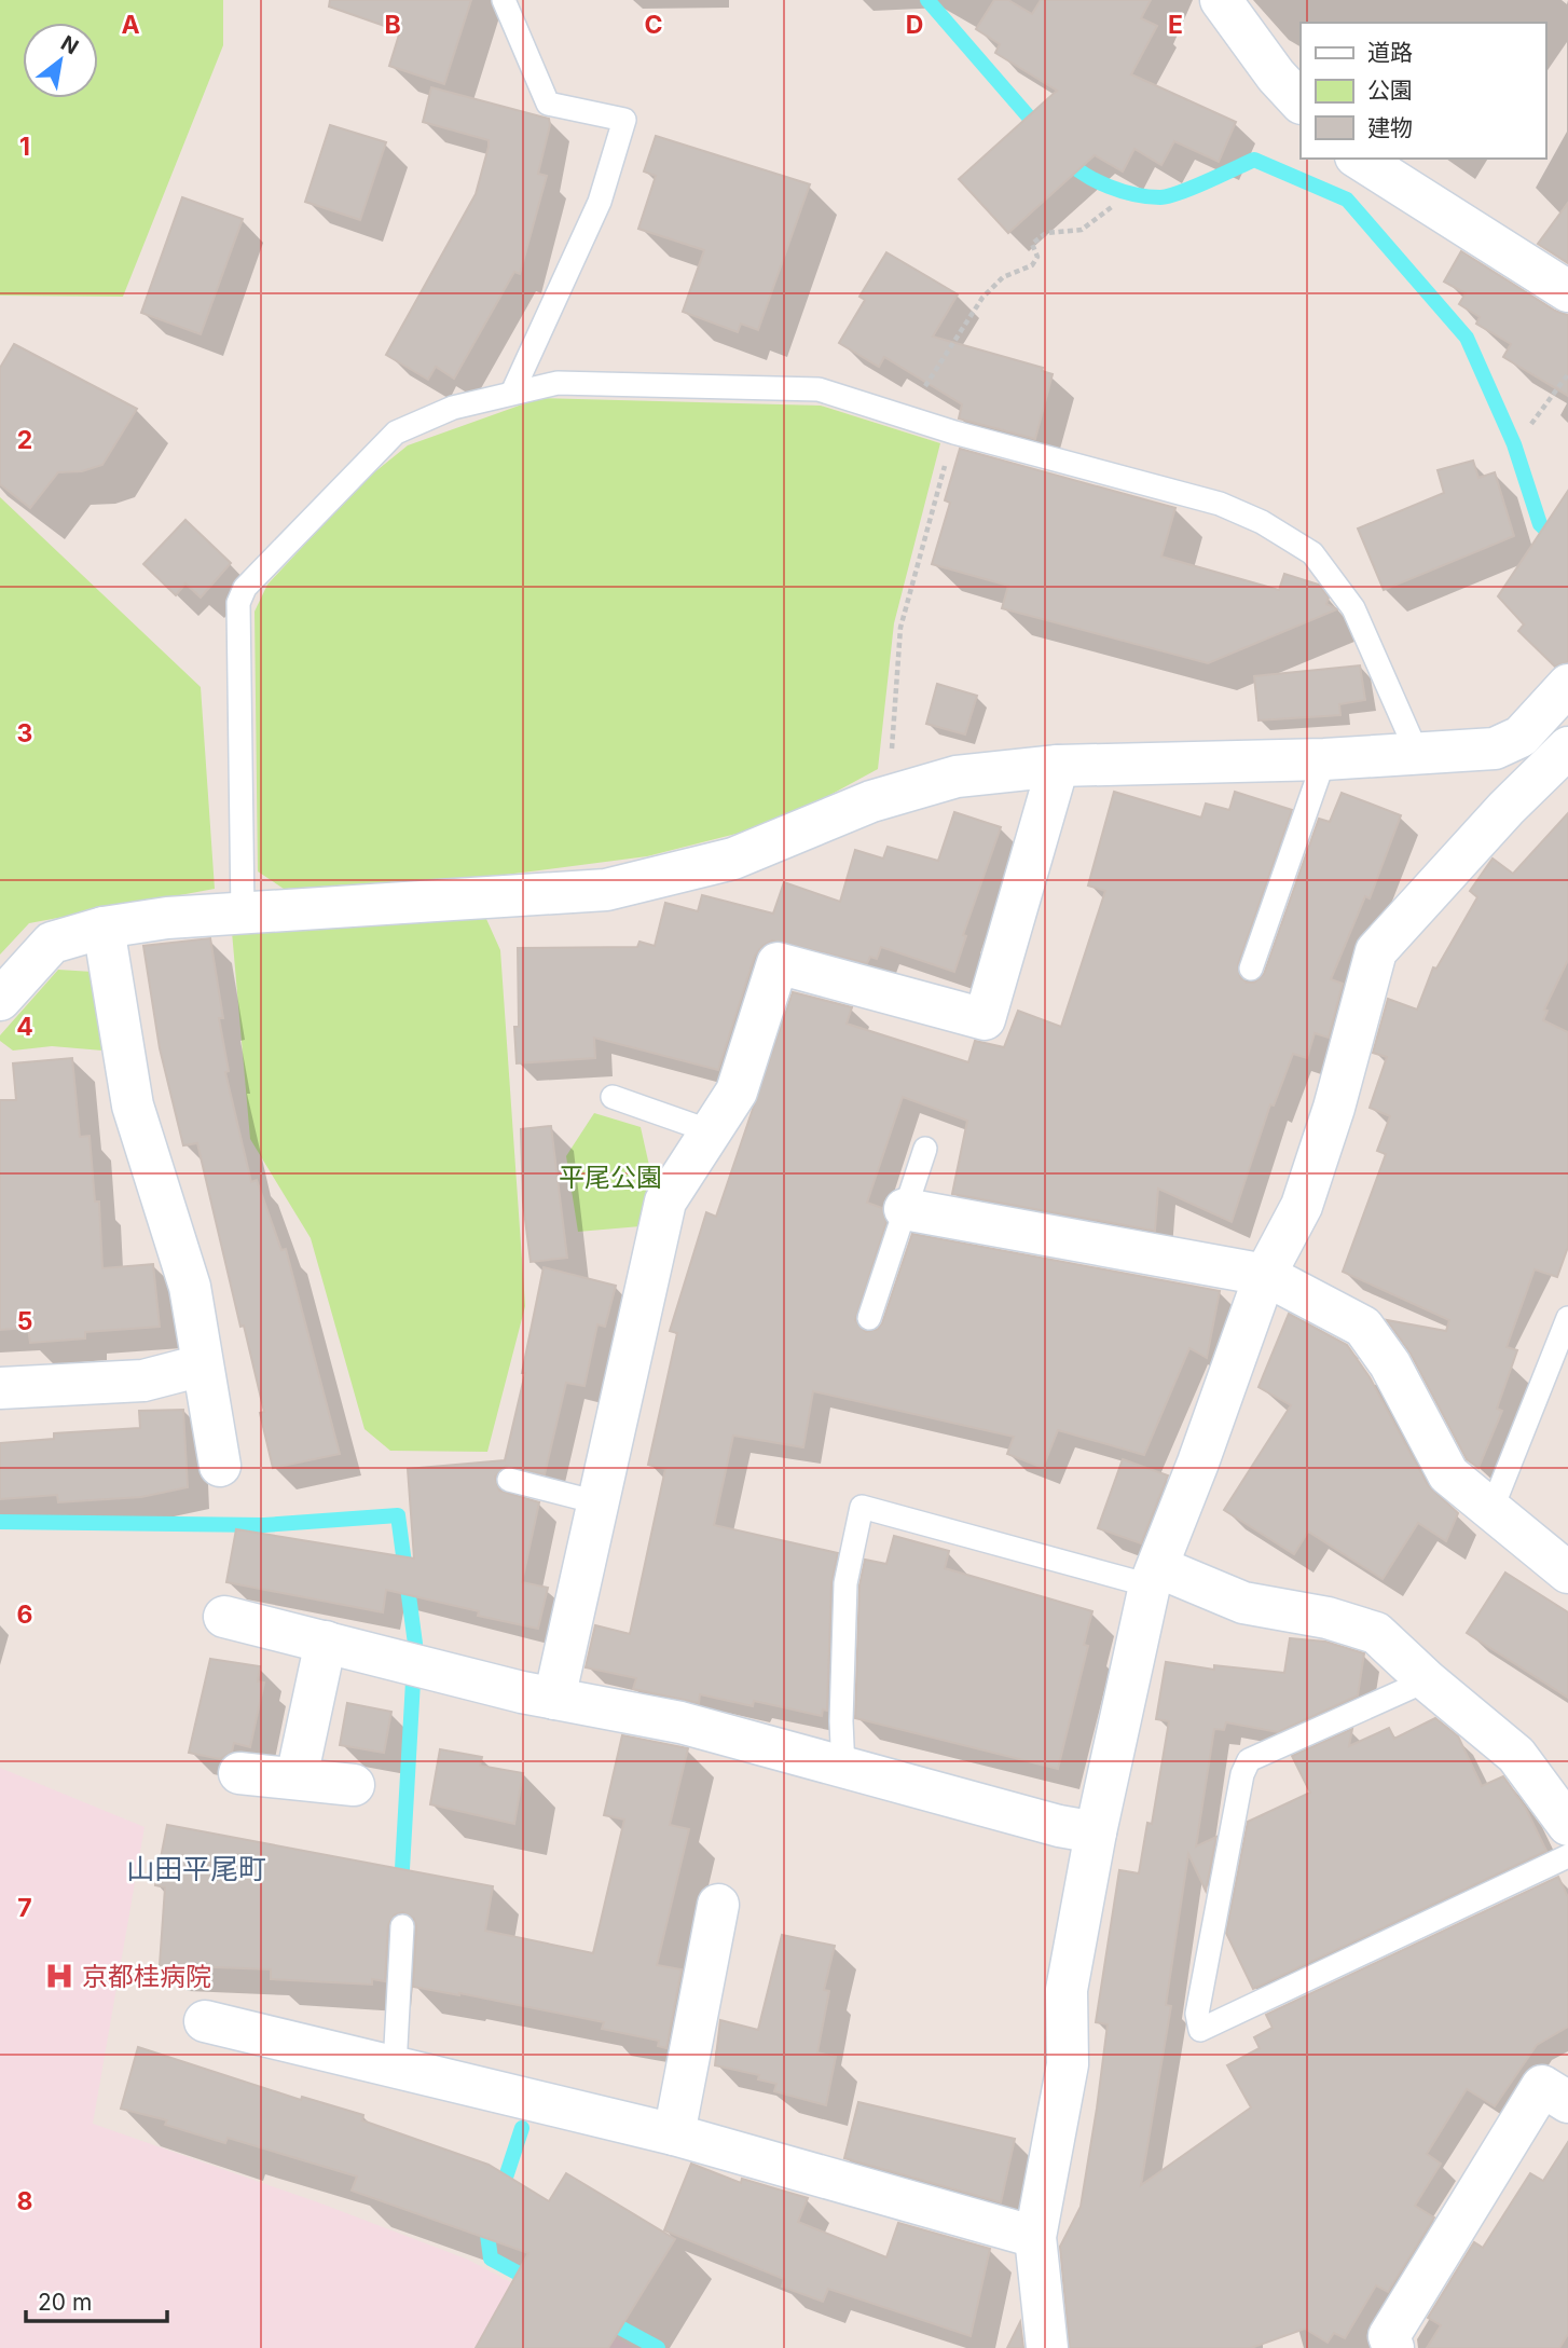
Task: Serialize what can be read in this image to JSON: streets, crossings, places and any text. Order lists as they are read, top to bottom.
{
  "districts": ["山田平尾町"],
  "parks": ["平尾公園"],
  "places": {
    "hospital": ["京都桂病院"]
  },
  "legend": ["道路", "公園", "建物"],
  "scale_bar": "20 m",
  "north": "top right",
  "grid": {
    "columns": [
      "A",
      "B",
      "C",
      "D",
      "E"
    ],
    "rows": [
      "1",
      "2",
      "3",
      "4",
      "5",
      "6",
      "7",
      "8"
    ]
  }
}
